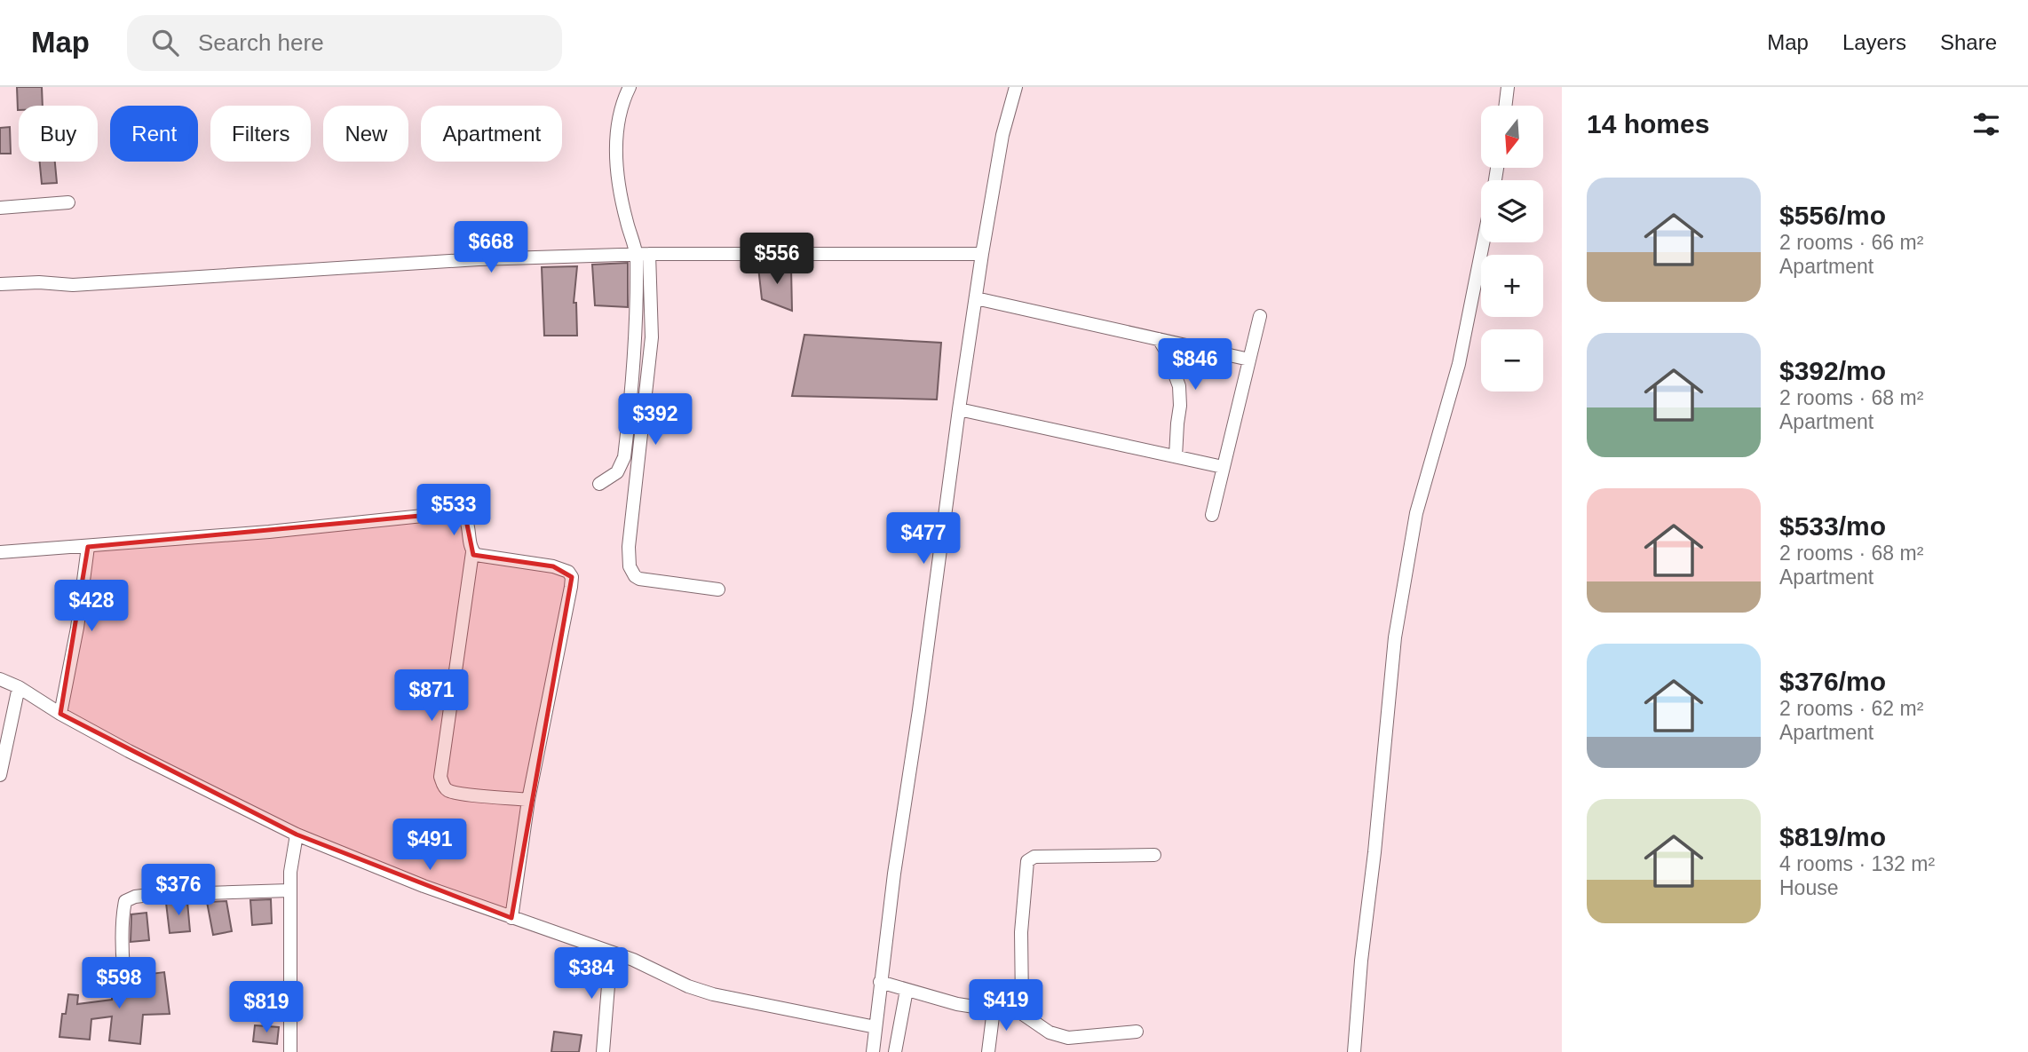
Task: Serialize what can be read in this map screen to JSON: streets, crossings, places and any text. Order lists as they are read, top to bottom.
{
  "north": "bottom",
  "page": {
    "header": "Map",
    "search": "Search here",
    "nav": ["Map", "Layers", "Share"],
    "heading": "14 homes",
    "map_buttons": ["+", "−"],
    "chip": [
      "Buy",
      "Rent",
      "Filters",
      "New",
      "Apartment"
    ],
    "list": [
      {
        "name": "$556/mo",
        "note": "2 rooms · 66 m² · Apartment"
      },
      {
        "name": "$392/mo",
        "note": "2 rooms · 68 m² · Apartment"
      },
      {
        "name": "$533/mo",
        "note": "2 rooms · 68 m² · Apartment"
      },
      {
        "name": "$376/mo",
        "note": "2 rooms · 62 m² · Apartment"
      },
      {
        "name": "$819/mo",
        "note": "4 rooms · 132 m² · House"
      }
    ],
    "price": [
      "$668",
      "$556",
      "$846",
      "$392",
      "$533",
      "$477",
      "$428",
      "$871",
      "$491",
      "$376",
      "$384",
      "$598",
      "$419",
      "$819"
    ]
  }
}
